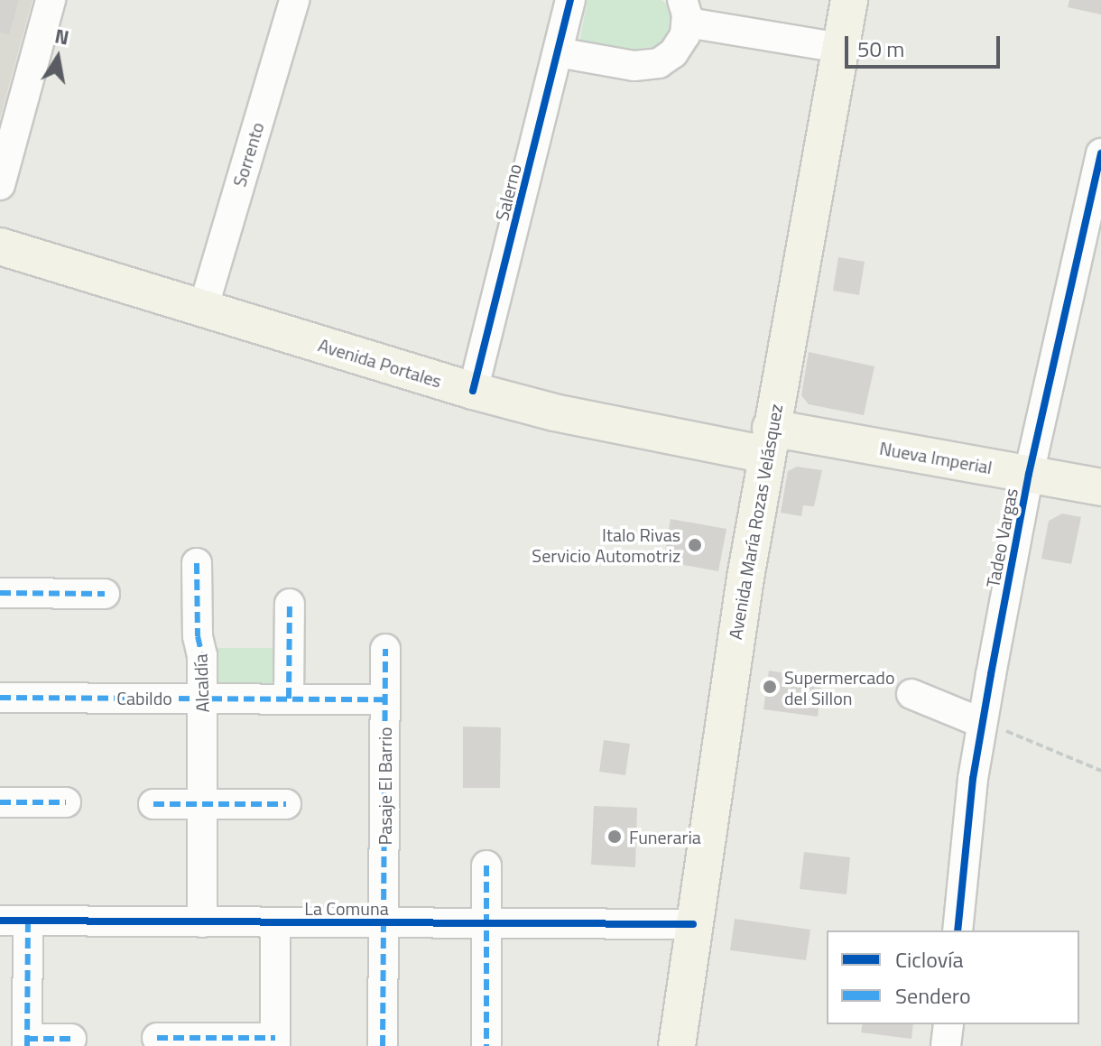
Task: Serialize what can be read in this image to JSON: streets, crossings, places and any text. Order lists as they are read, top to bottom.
{
  "streets": {
    "main road": ["Avenida Portales", "Nueva Imperial", "Avenida María Rozas Velásquez"],
    "street": [
      "Sorrento",
      "Salerno",
      "Tadeo Vargas",
      "Alcaldía",
      "Cabildo",
      "Pasaje El Barrio",
      "La Comuna"
    ]
  },
  "crossings": [
    ["Sorrento", "Avenida Portales"],
    ["Salerno", "Avenida Portales"],
    ["Avenida Portales", "Nueva Imperial"],
    ["Avenida Portales", "Avenida María Rozas Velásquez"],
    ["Nueva Imperial", "Avenida María Rozas Velásquez"],
    ["Nueva Imperial", "Tadeo Vargas"],
    ["Avenida María Rozas Velásquez", "La Comuna"],
    ["Alcaldía", "Cabildo"],
    ["Alcaldía", "La Comuna"],
    ["Cabildo", "Pasaje El Barrio"],
    ["Pasaje El Barrio", "La Comuna"]
  ],
  "places": ["Italo Rivas Servicio Automotriz", "Supermercado del Sillon", "Funeraria"],
  "legend": ["Ciclovía", "Sendero"],
  "scale_bar": "50 m",
  "north": "top"
}
